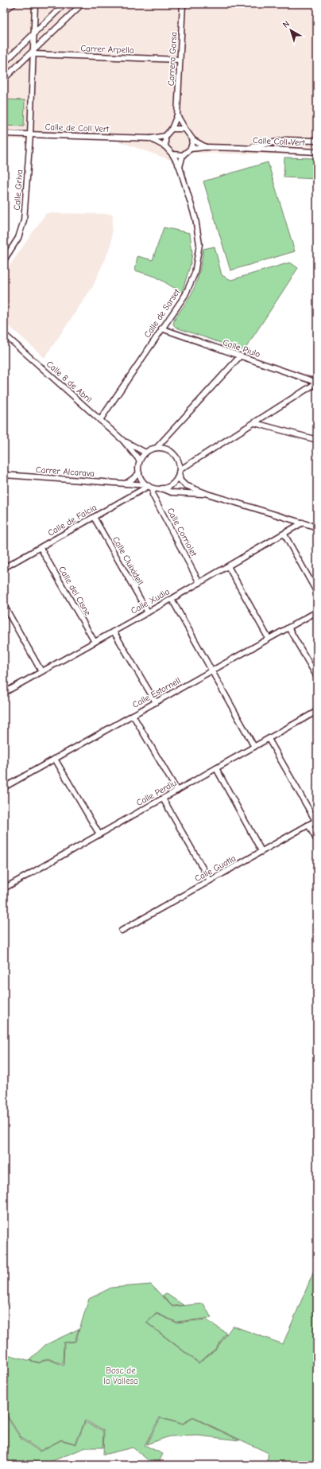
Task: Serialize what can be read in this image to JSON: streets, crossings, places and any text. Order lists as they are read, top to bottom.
{
  "streets": {
    "street": [
      "Carrer Arpella",
      "Carrera Garsa",
      "Calle de Coll Vert",
      "Calle Coll Vert",
      "Calle Griva",
      "Calle de Sarset",
      "Calle Piulo",
      "Calle 8 de Abril",
      "Carrer Alcarava",
      "Calle de Falcia",
      "Calle Corriolet",
      "Calle Cluixidell",
      "Calle del Cisne",
      "Calle Xudia",
      "Calle Estornell",
      "Calle Perdiu",
      "Calle Guatla"
    ]
  },
  "crossings": [
    ["Carrer Arpella", "Carrera Garsa"],
    ["Carrer Arpella", "Calle Griva"],
    ["Carrera Garsa", "Calle de Coll Vert"],
    ["Carrera Garsa", "Calle Coll Vert"],
    ["Carrera Garsa", "Calle de Sarset"],
    ["Calle de Coll Vert", "Calle Coll Vert"],
    ["Calle de Coll Vert", "Calle Griva"],
    ["Calle de Coll Vert", "Calle de Sarset"],
    ["Calle Coll Vert", "Calle de Sarset"],
    ["Calle de Sarset", "Calle Piulo"],
    ["Calle de Sarset", "Calle 8 de Abril"],
    ["Calle 8 de Abril", "Carrer Alcarava"],
    ["Calle 8 de Abril", "Calle de Falcia"],
    ["Calle 8 de Abril", "Calle Corriolet"],
    ["Carrer Alcarava", "Calle de Falcia"],
    ["Carrer Alcarava", "Calle Corriolet"],
    ["Calle de Falcia", "Calle Corriolet"],
    ["Calle de Falcia", "Calle Cluixidell"],
    ["Calle de Falcia", "Calle del Cisne"],
    ["Calle Corriolet", "Calle Xudia"],
    ["Calle Cluixidell", "Calle Xudia"],
    ["Calle del Cisne", "Calle Xudia"]
  ],
  "parks": ["Bosc de la Vallesa"],
  "north": "top left"
}
